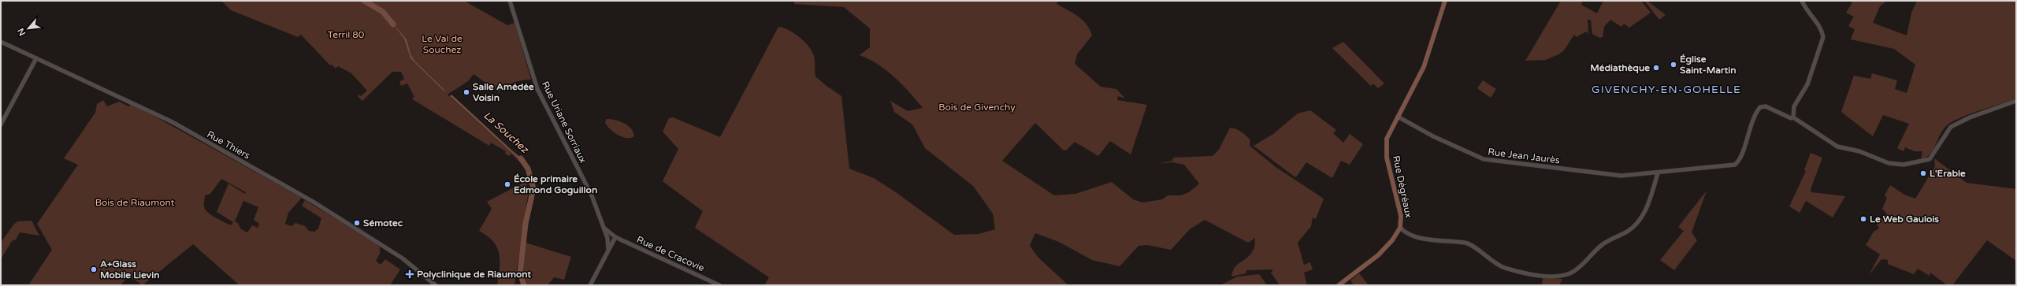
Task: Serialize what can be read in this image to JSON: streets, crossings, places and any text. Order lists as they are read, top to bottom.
{
  "streets": {
    "main road": ["Rue Dégréaux"],
    "street": [
      "Rue Uriane Sorriaux",
      "Rue Thiers",
      "Rue Jean Jaurès",
      "Rue de Cracovie"
    ]
  },
  "crossings": [
    ["Rue Jean Jaurès", "Rue Dégréaux"]
  ],
  "districts": ["GIVENCHY-EN-GOHELLE"],
  "water": ["La Souchez"],
  "parks": [
    "Terril 80",
    "Le Val de Souchez",
    "Bois de Givenchy",
    "Bois de Riaumont"
  ],
  "places": {
    "other": [
      "Église Saint-Martin",
      "Médiathèque",
      "Salle Amédée Voisin",
      "L'Erable",
      "École primaire Edmond Goguillon",
      "Le Web Gaulois",
      "Sémotec",
      "A+Glass Mobile Lievin"
    ],
    "health": ["Polyclinique de Riaumont"]
  },
  "north": "bottom left"
}
